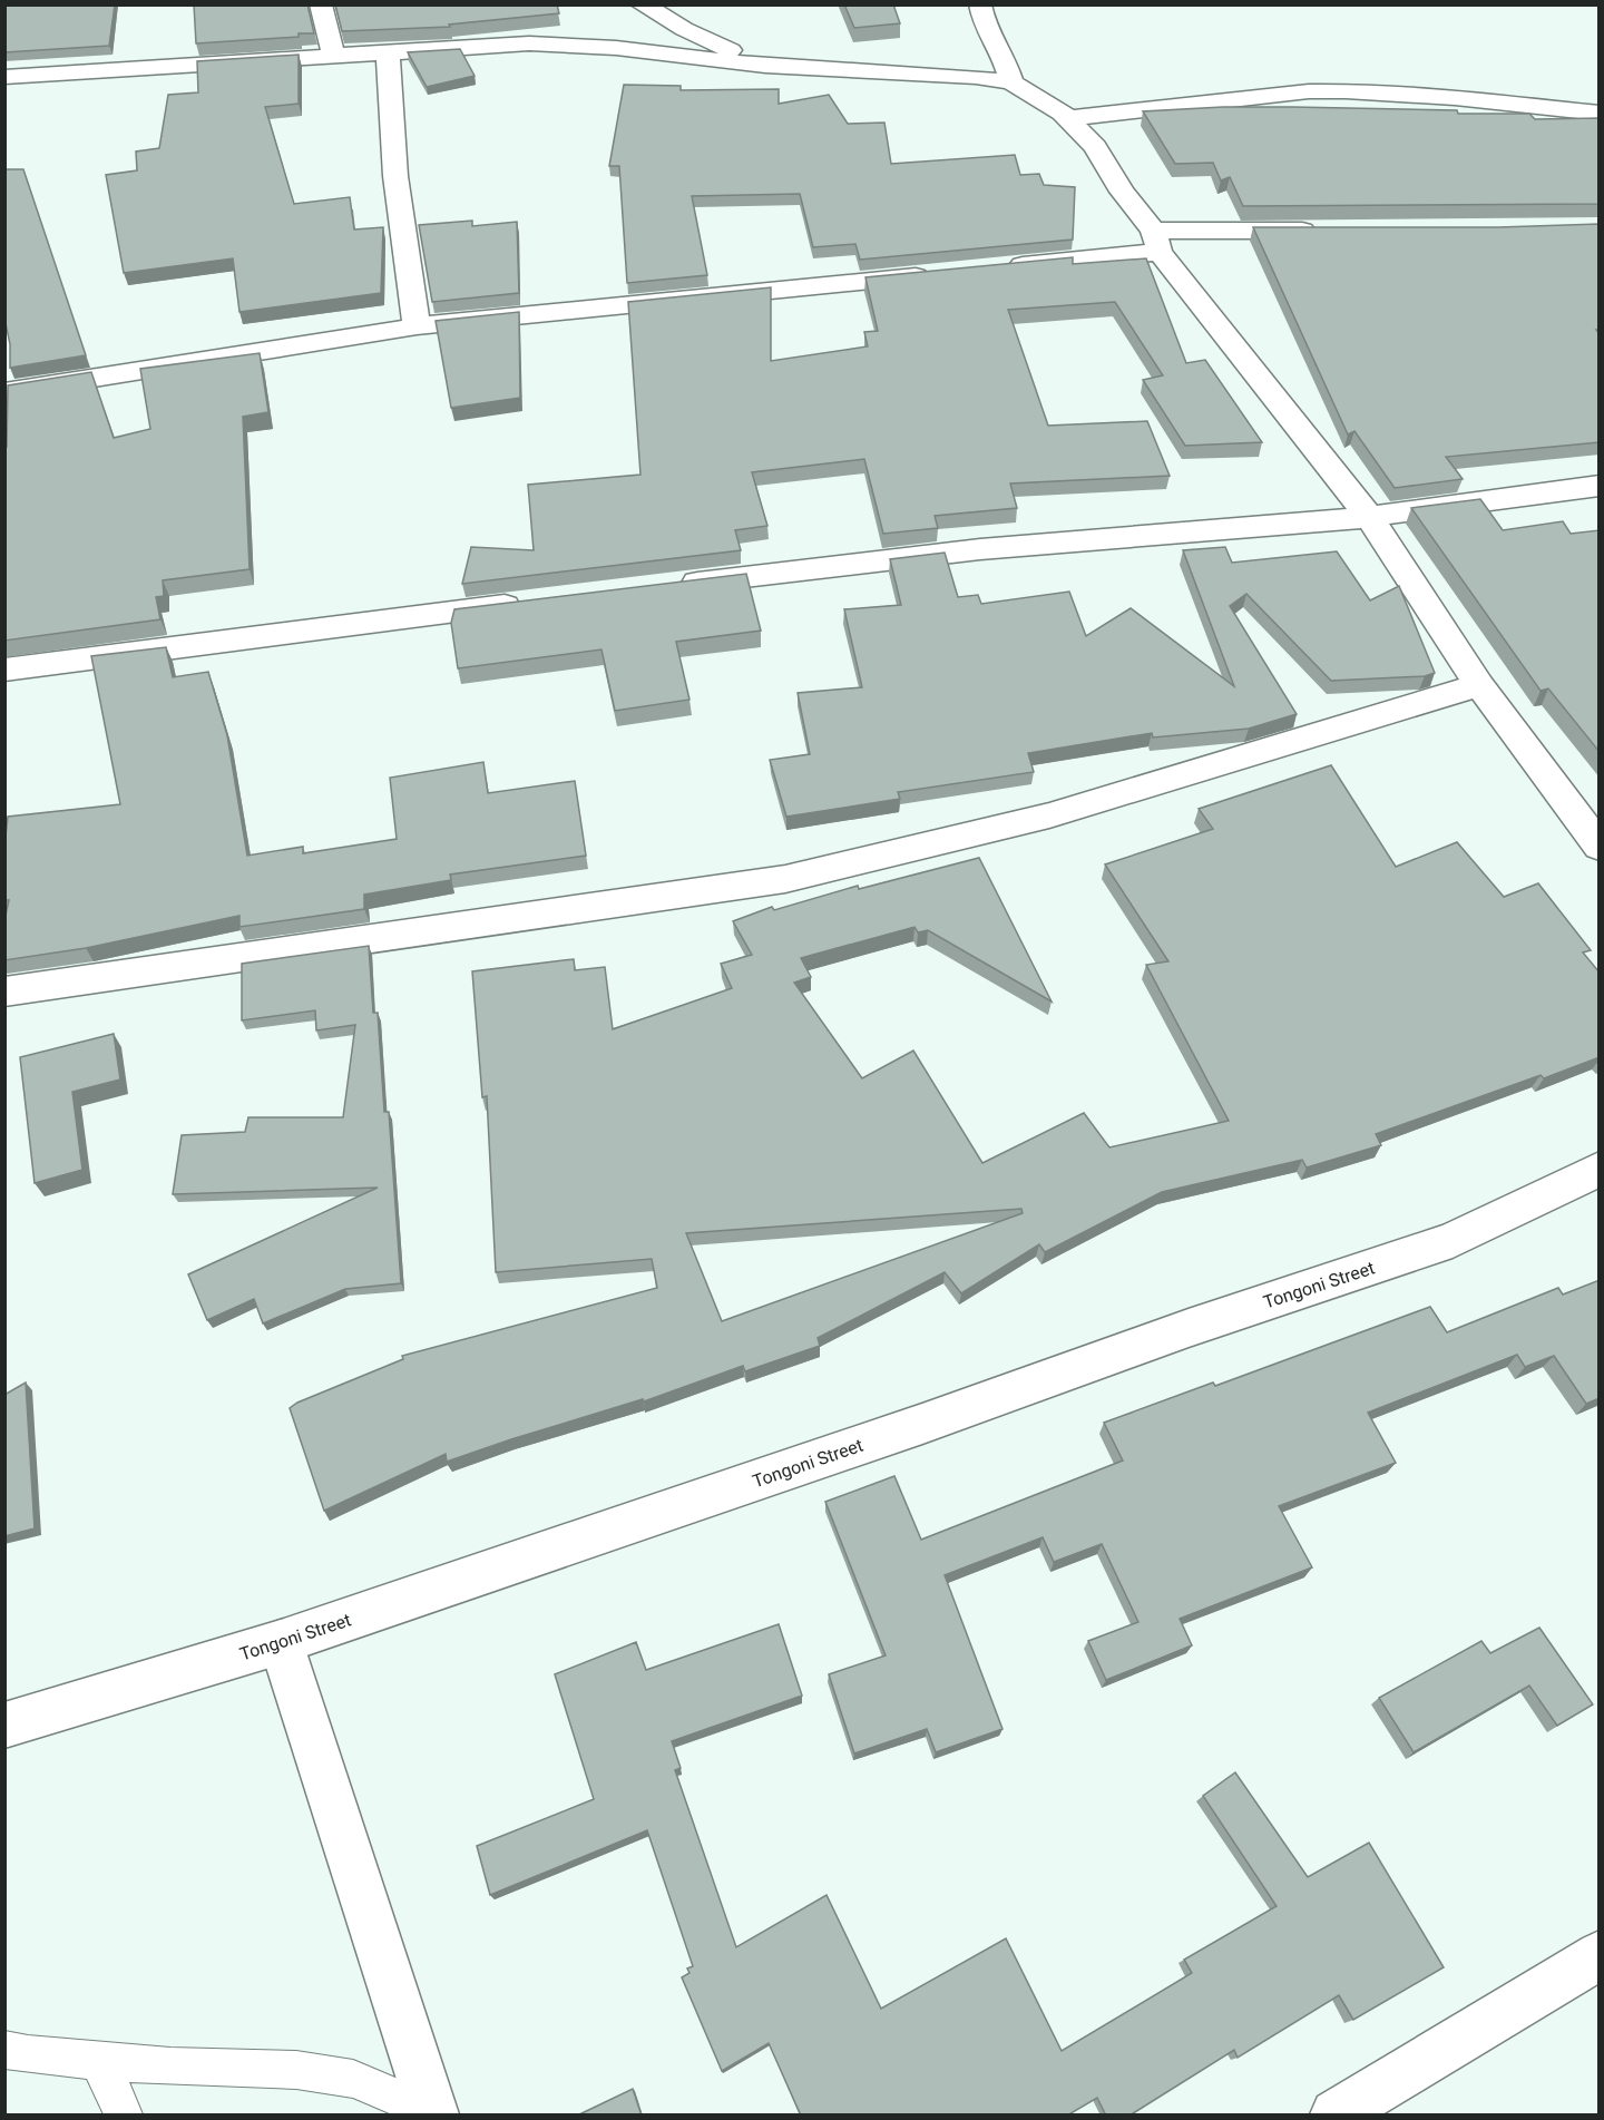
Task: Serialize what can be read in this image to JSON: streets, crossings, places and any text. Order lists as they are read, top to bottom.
{
  "streets": {
    "street": ["Tongoni Street"]
  }
}
